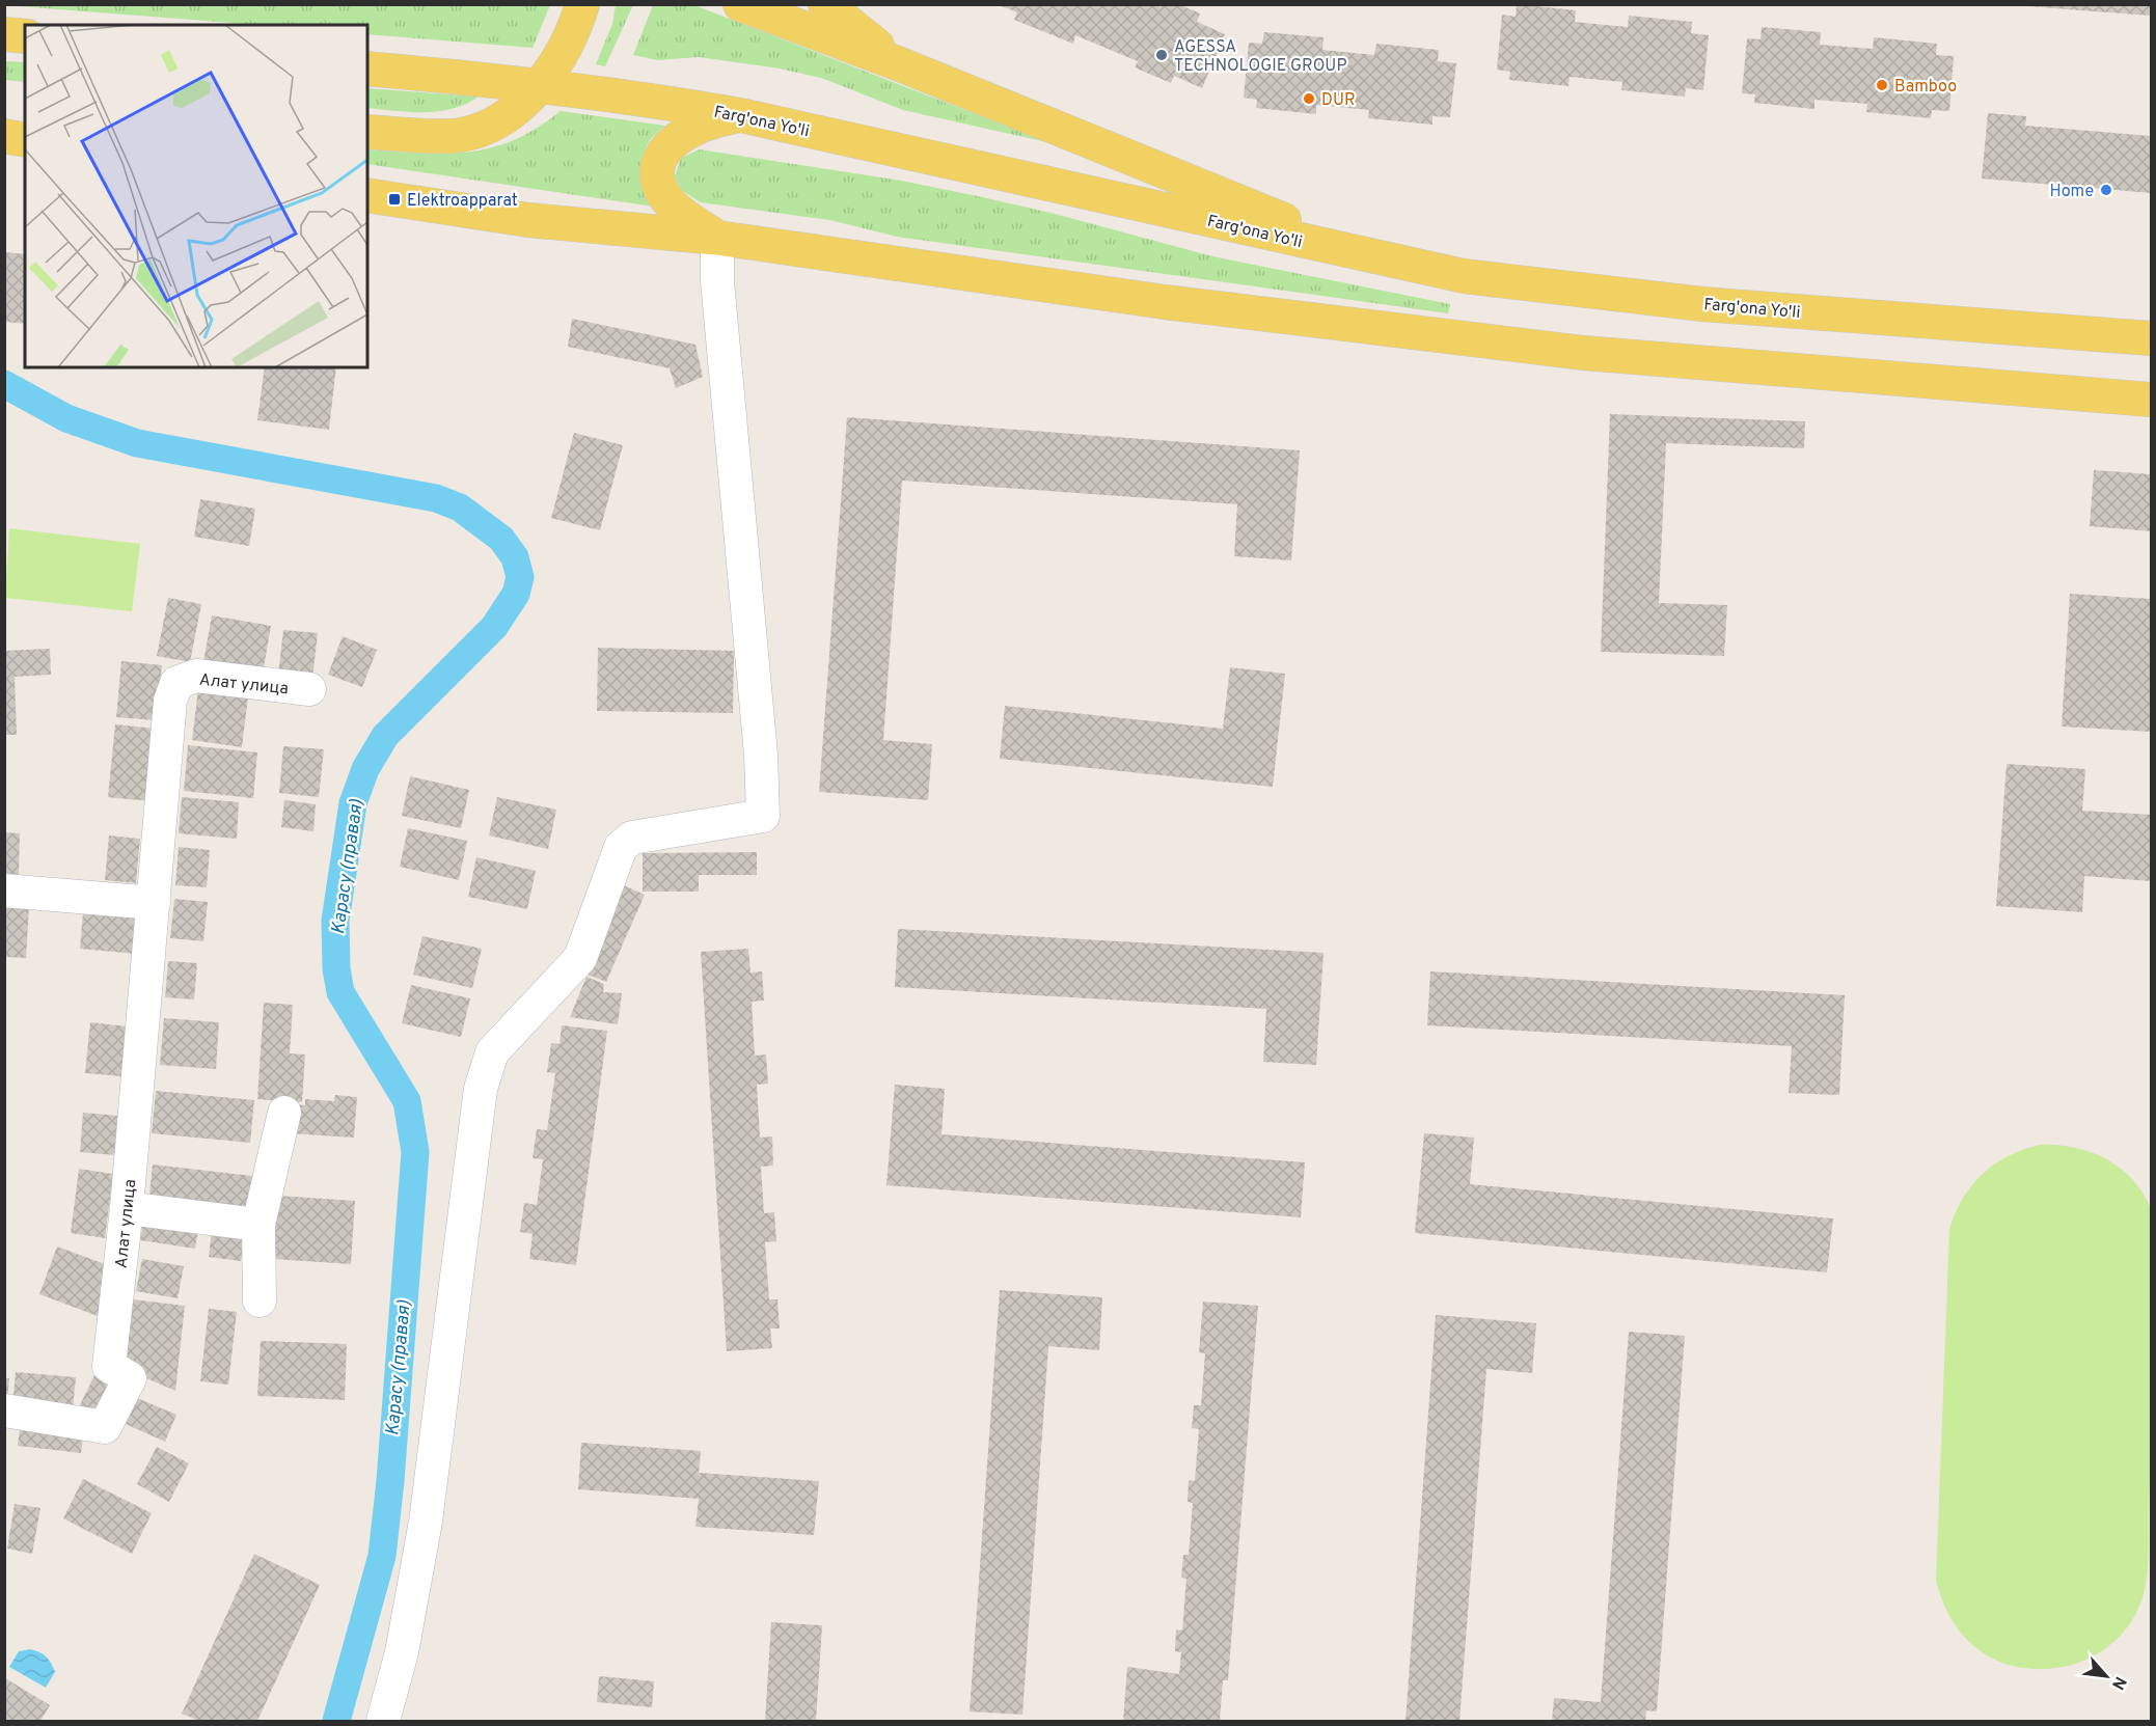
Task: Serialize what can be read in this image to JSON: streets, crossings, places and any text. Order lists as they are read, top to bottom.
{
  "streets": {
    "main road": ["Farg'ona Yo'li"],
    "street": ["Алат улица"]
  },
  "water": ["Карасу (правая)"],
  "places": {
    "other": [
      "AGESSA TECHNOLOGIE GROUP",
      "Bamboo",
      "DUR",
      "Home"
    ],
    "transit": ["Elektroapparat"]
  },
  "north": "bottom right"
}
